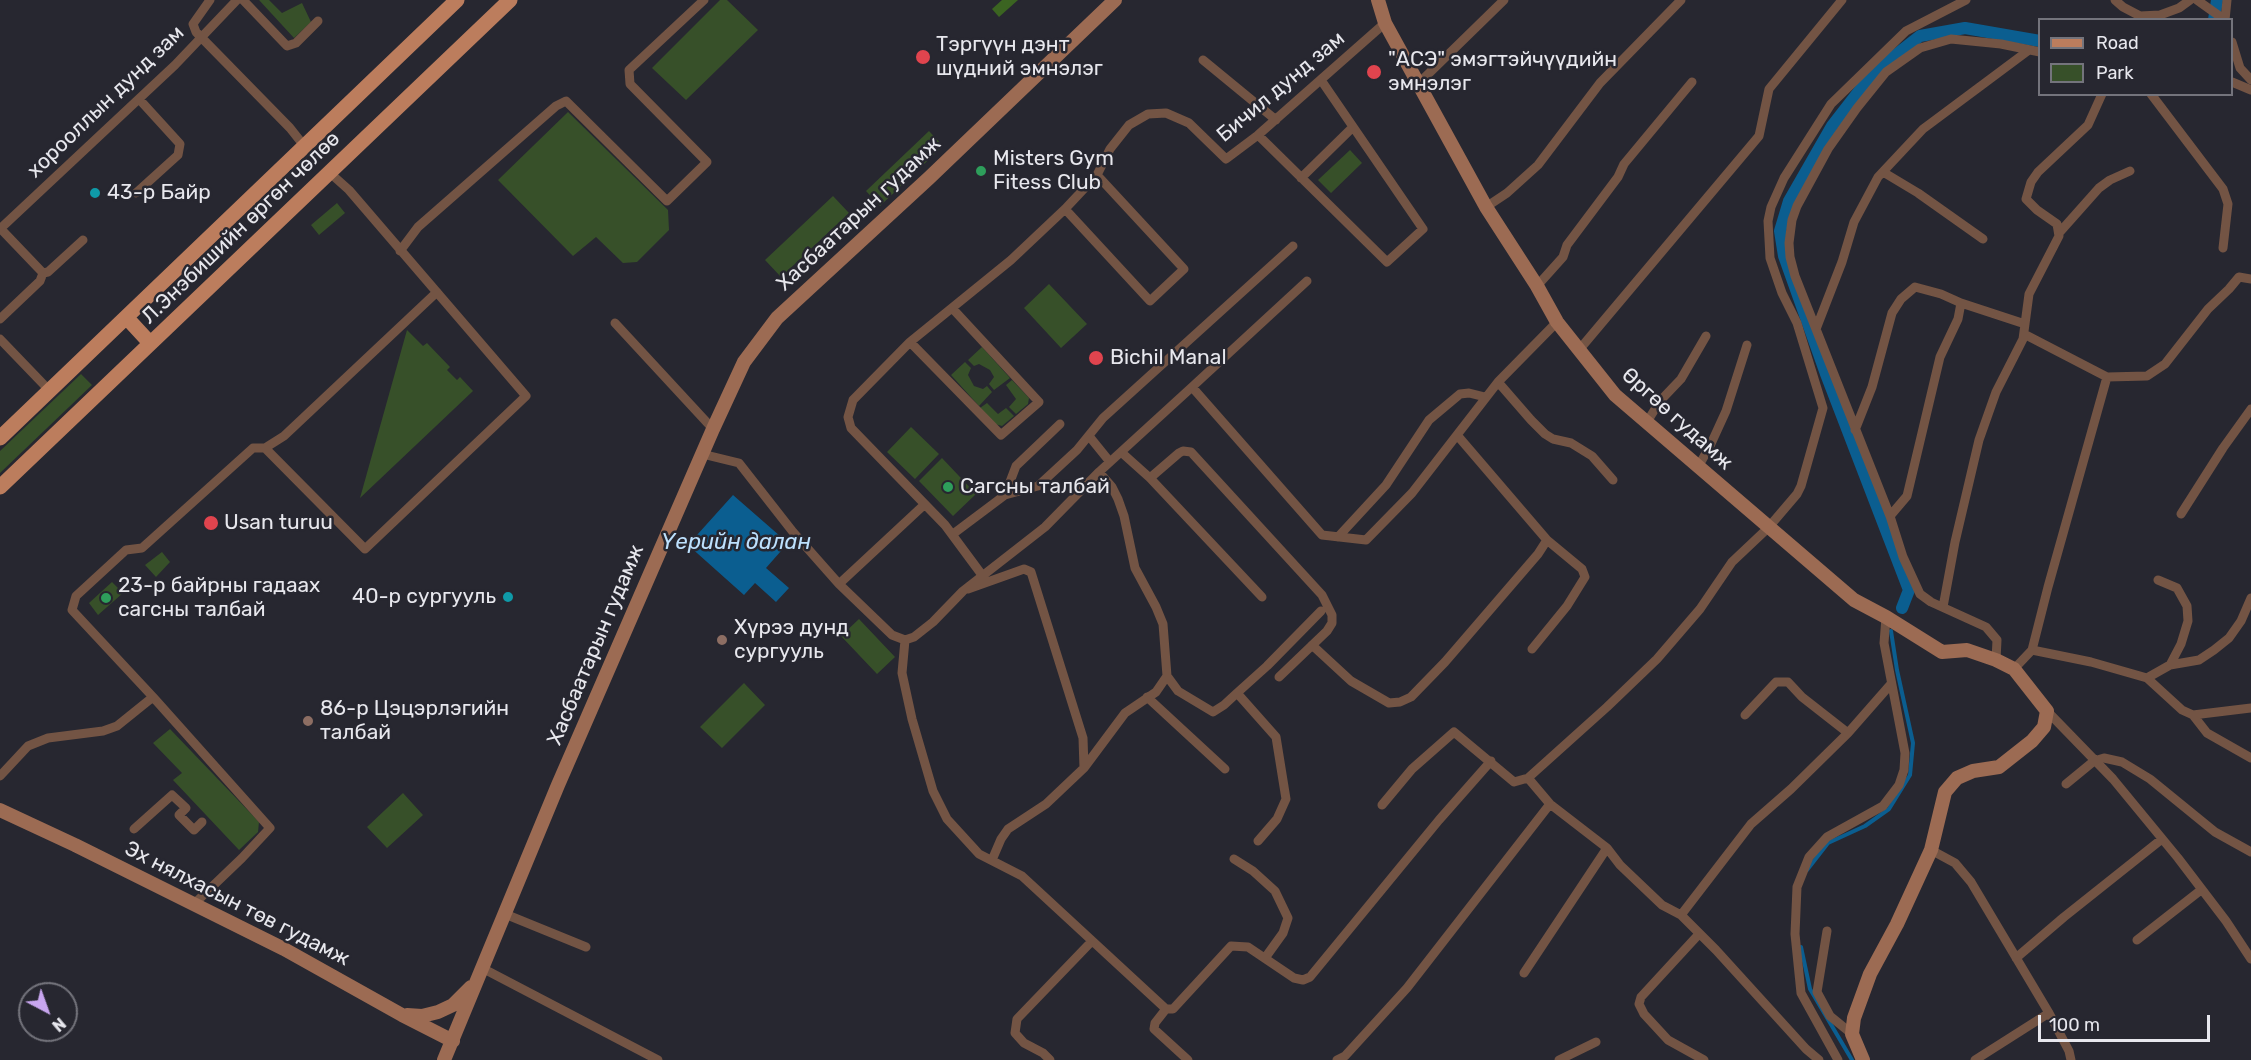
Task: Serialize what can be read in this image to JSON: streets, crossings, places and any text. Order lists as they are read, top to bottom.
{
  "streets": {
    "main road": ["Л.Энэбишийн өргөн чөлөө"],
    "street": [
      "Бичил дунд зам",
      "хорооллын дунд зам",
      "Хасбаатарын гудамж",
      "Өргөө гудамж",
      "Эх нялхасын төв гудамж"
    ]
  },
  "crossings": [
    ["Бичил дунд зам", "Өргөө гудамж"],
    ["Хасбаатарын гудамж", "Эх нялхасын төв гудамж"]
  ],
  "water": ["Үерийн далан"],
  "places": [
    "Тэргүүн дэнт шүдний эмнэлэг",
    "\"АСЭ\" эмэгтэйчүүдийн эмнэлэг",
    "Misters Gym Fitess Club",
    "43-р Байр",
    "Bichil Manal",
    "Сагсны талбай",
    "Usan turuu",
    "40-р сургууль",
    "23-р байрны гадаах сагсны талбай",
    "Хүрээ дунд сургууль",
    "86-р Цэцэрлэгийн талбай"
  ],
  "legend": ["Road", "Park"],
  "scale_bar": "100 m",
  "north": "bottom right"
}
